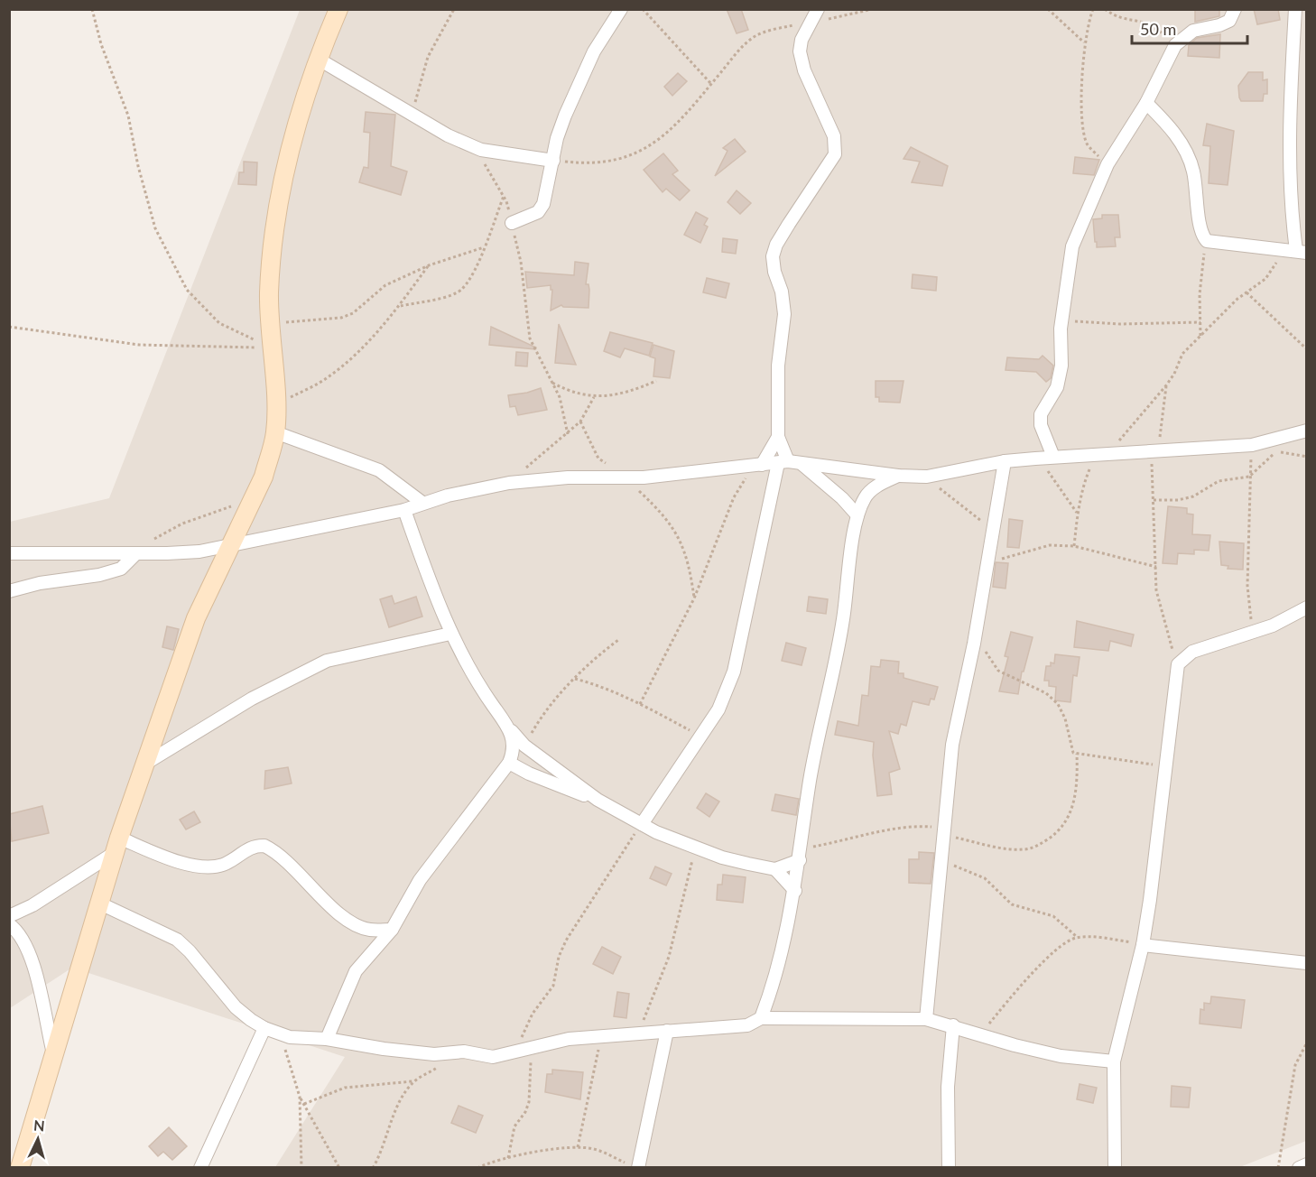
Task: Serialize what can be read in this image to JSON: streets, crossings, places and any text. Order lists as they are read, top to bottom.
{
  "scale_bar": "50 m",
  "north": "top"
}
